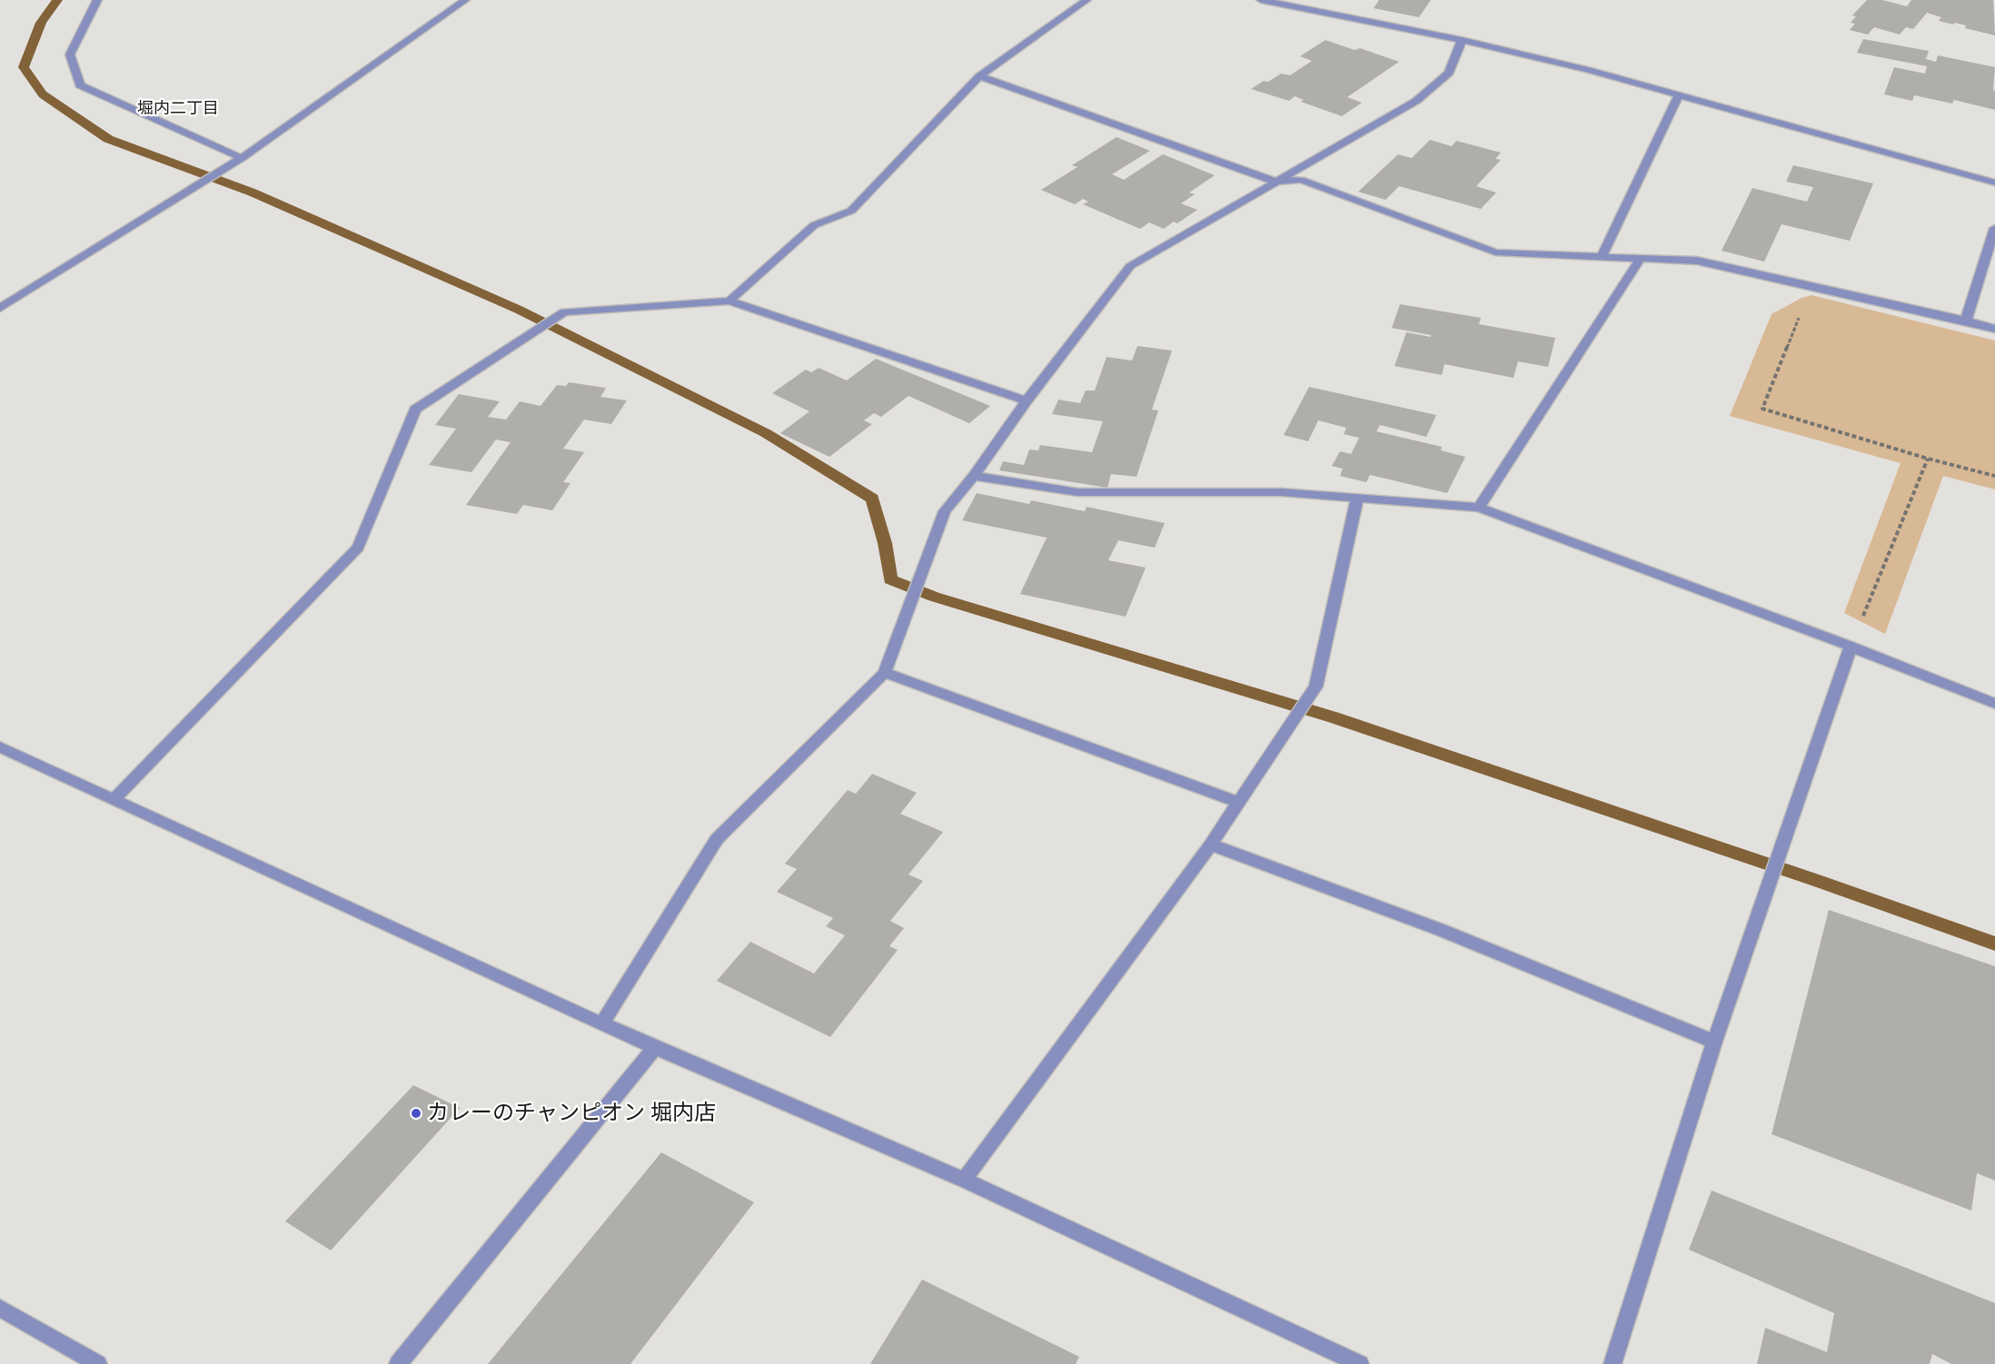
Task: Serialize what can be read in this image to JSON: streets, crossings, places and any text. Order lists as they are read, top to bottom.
{
  "districts": ["堀内二丁目"],
  "places": ["カレーのチャンピオン 堀内店"]
}
